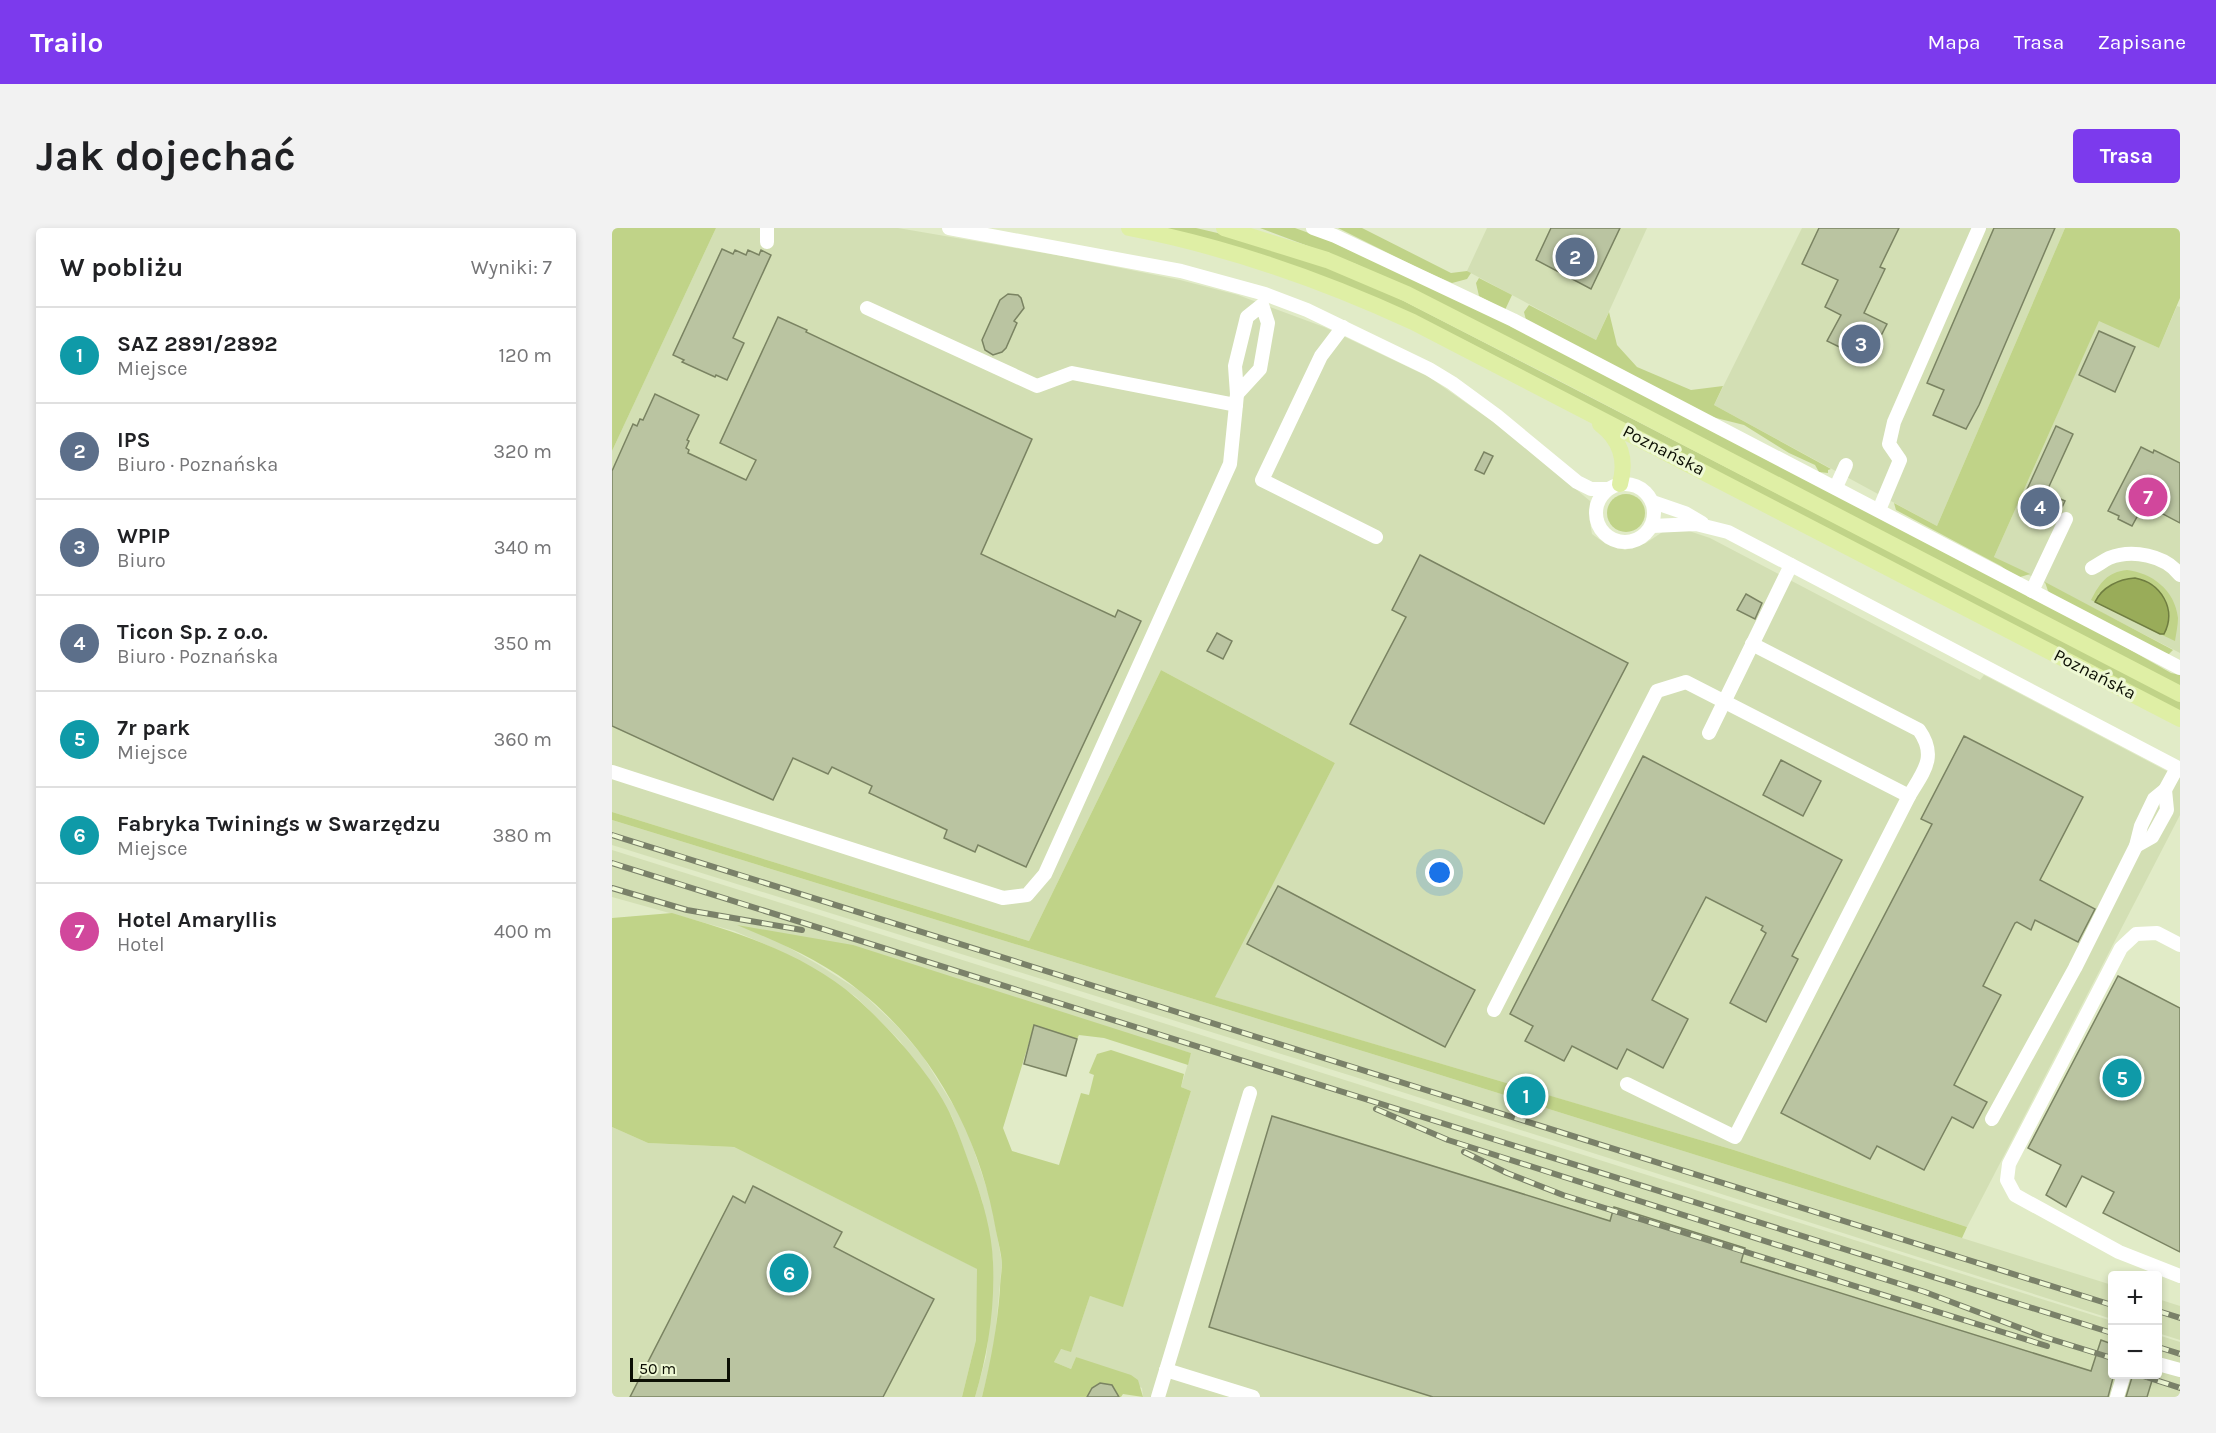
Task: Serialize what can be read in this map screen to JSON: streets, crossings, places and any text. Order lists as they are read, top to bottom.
{
  "streets": {
    "main road": ["Poznańska"]
  },
  "scale_bar": "50 m",
  "page": {
    "header": "Trailo",
    "nav": ["Mapa", "Trasa", "Zapisane"],
    "buttons": "Trasa",
    "title": "Jak dojechać",
    "heading": ["W pobliżu", "Wyniki: 7"],
    "pins": [
      "2",
      "3",
      "7",
      "4",
      "5",
      "1",
      "6"
    ],
    "list": [
      {
        "mark": "1",
        "name": "SAZ 2891/2892",
        "note": "Miejsce",
        "value": "120 m"
      },
      {
        "mark": "2",
        "name": "IPS",
        "note": "Biuro · Poznańska",
        "value": "320 m"
      },
      {
        "mark": "3",
        "name": "WPIP",
        "note": "Biuro",
        "value": "340 m"
      },
      {
        "mark": "4",
        "name": "Ticon Sp. z o.o.",
        "note": "Biuro · Poznańska",
        "value": "350 m"
      },
      {
        "mark": "5",
        "name": "7r park",
        "note": "Miejsce",
        "value": "360 m"
      },
      {
        "mark": "6",
        "name": "Fabryka Twinings w Swarzędzu",
        "note": "Miejsce",
        "value": "380 m"
      },
      {
        "mark": "7",
        "name": "Hotel Amaryllis",
        "note": "Hotel",
        "value": "400 m"
      }
    ],
    "map_buttons": ["+", "−"],
    "scale": "50 m"
  }
}
